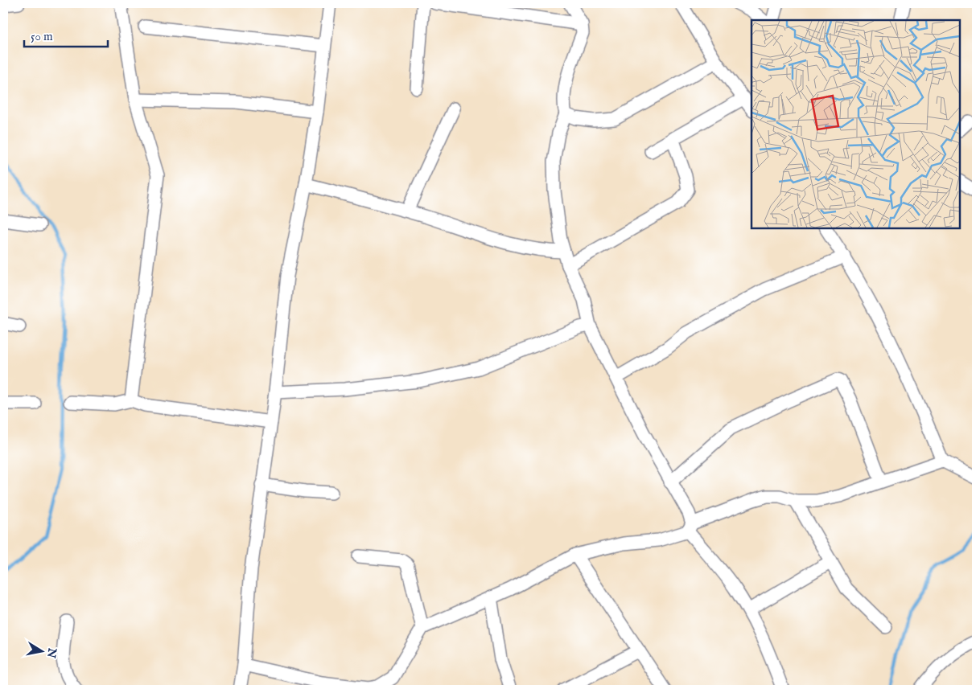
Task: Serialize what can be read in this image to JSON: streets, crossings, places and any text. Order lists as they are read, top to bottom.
{
  "scale_bar": "50 m",
  "north": "right"
}
